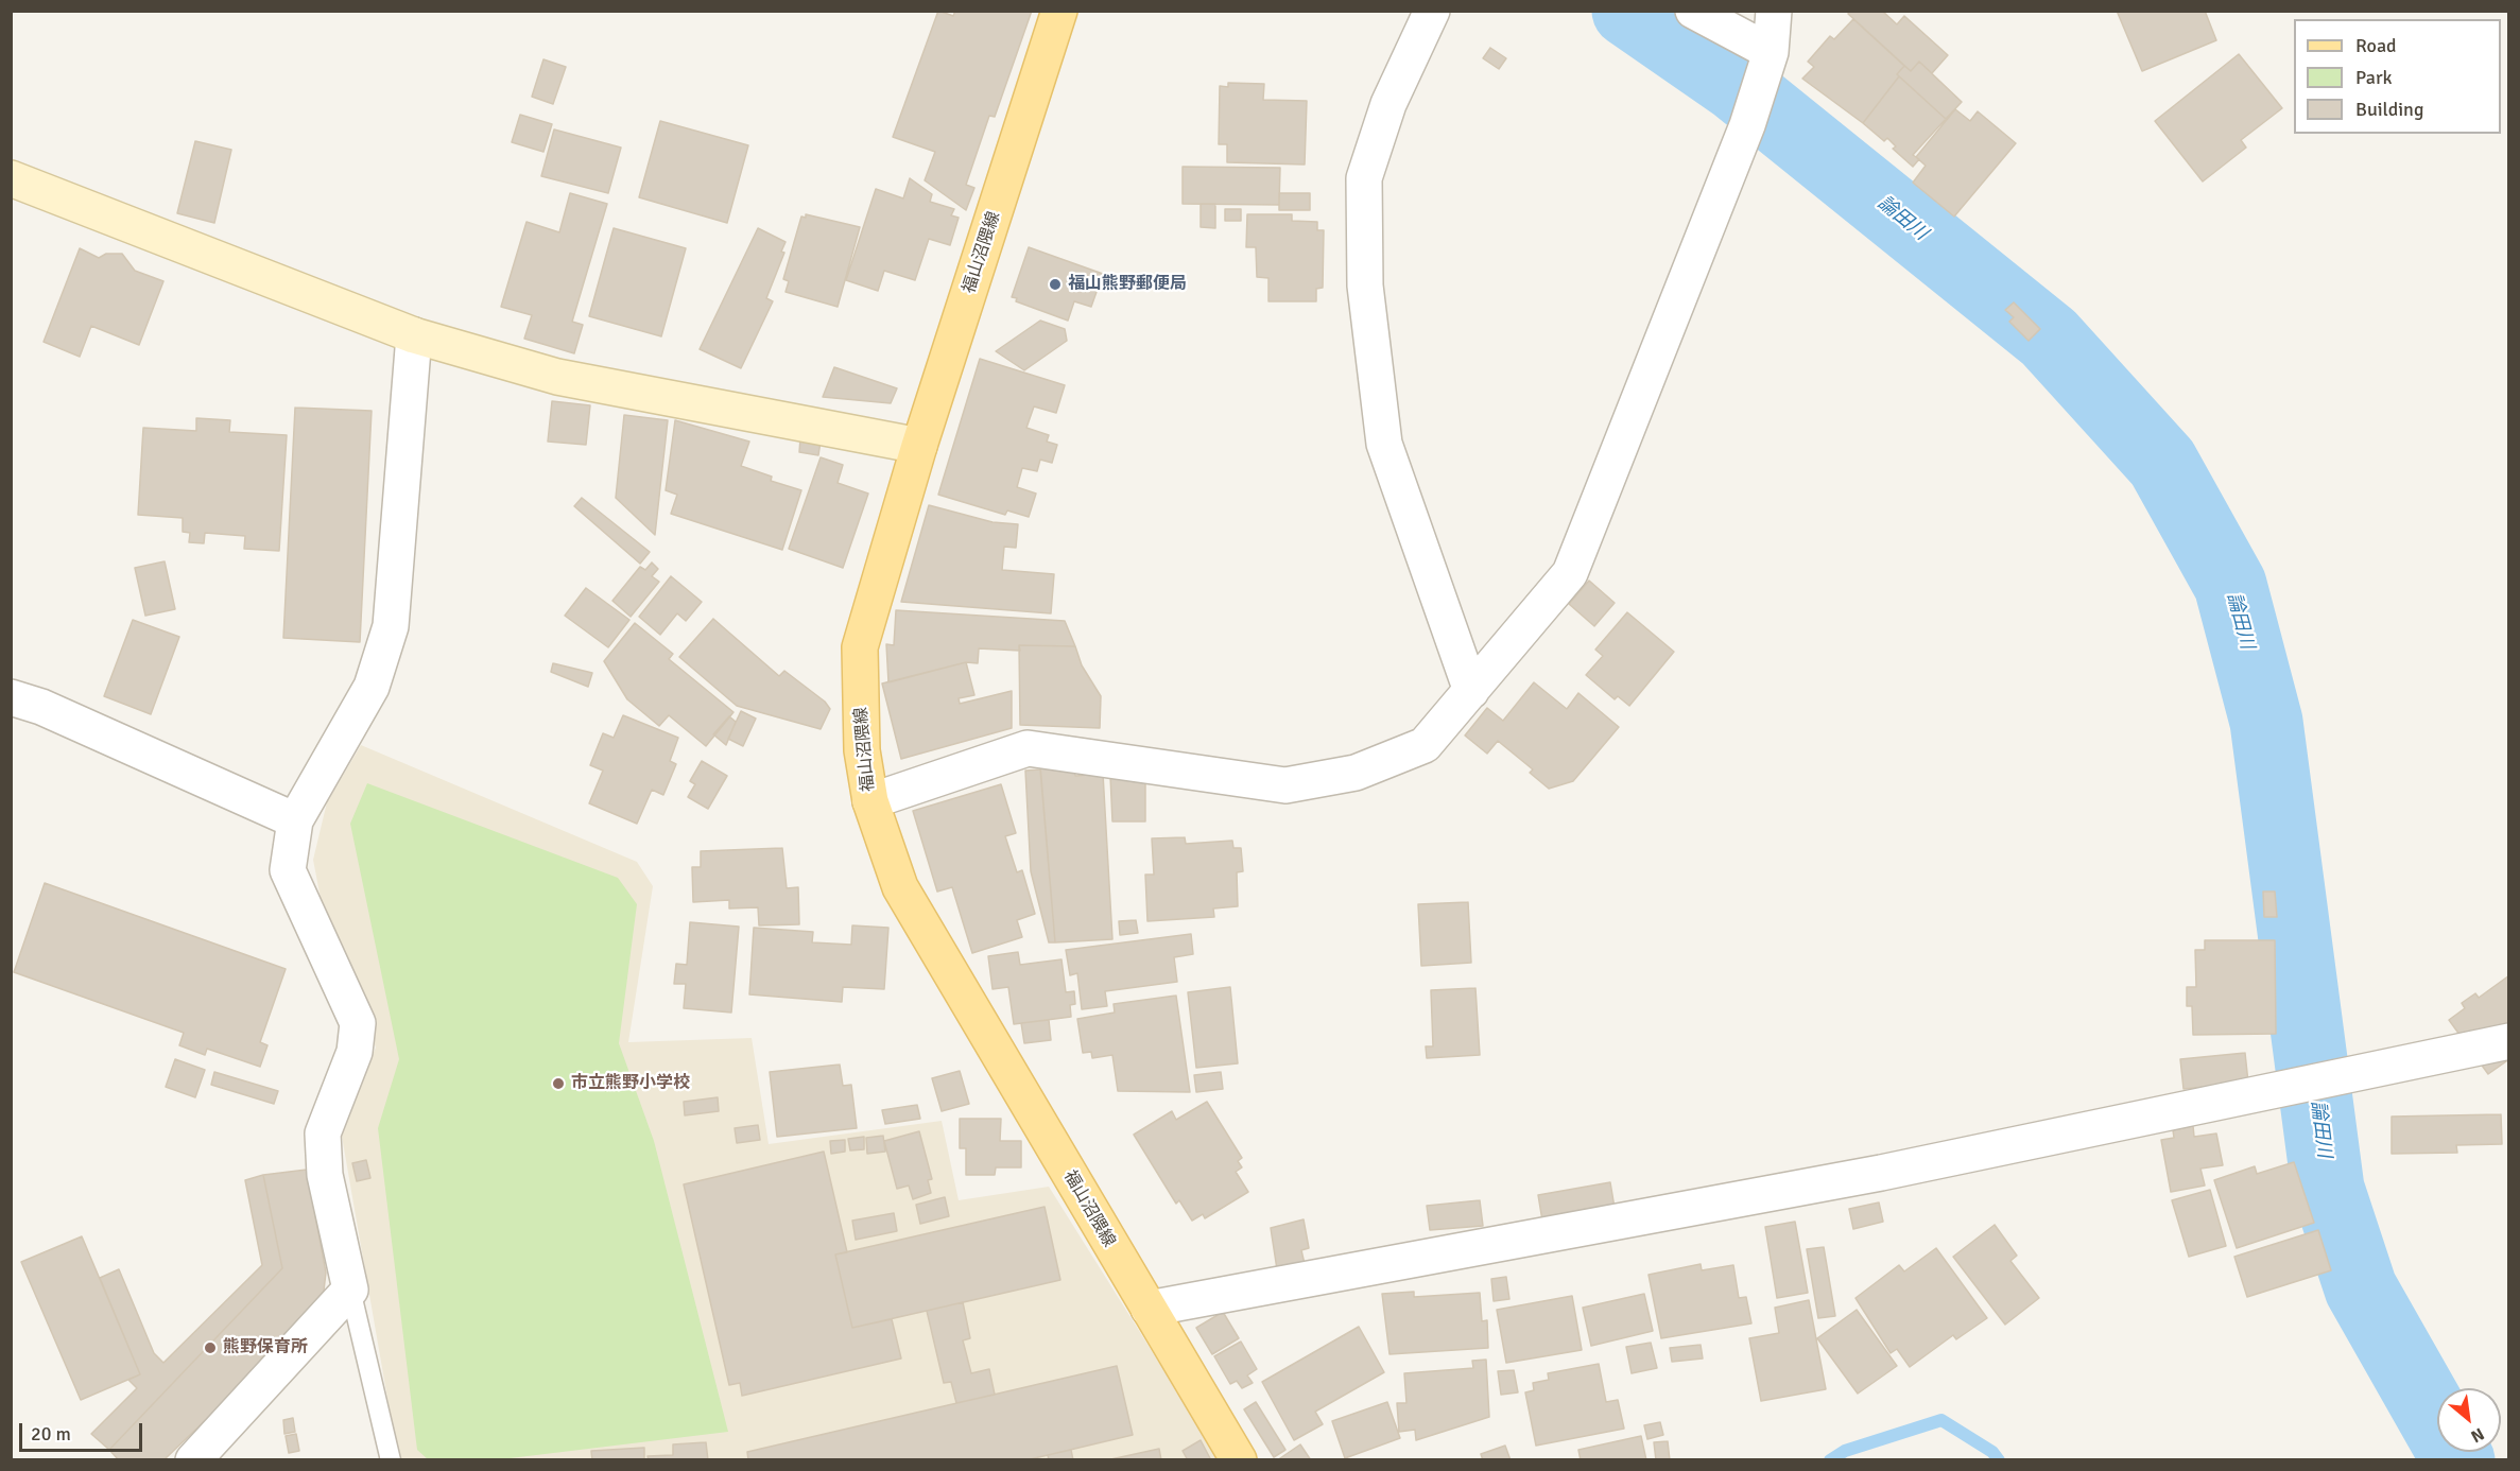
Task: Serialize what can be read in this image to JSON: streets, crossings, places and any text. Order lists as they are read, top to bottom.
{
  "streets": {
    "main road": ["福山沼隈線"]
  },
  "water": ["論田川"],
  "places": ["福山熊野郵便局", "市立熊野小学校", "熊野保育所"],
  "legend": ["Road", "Park", "Building"],
  "scale_bar": "20 m",
  "north": "bottom right"
}
